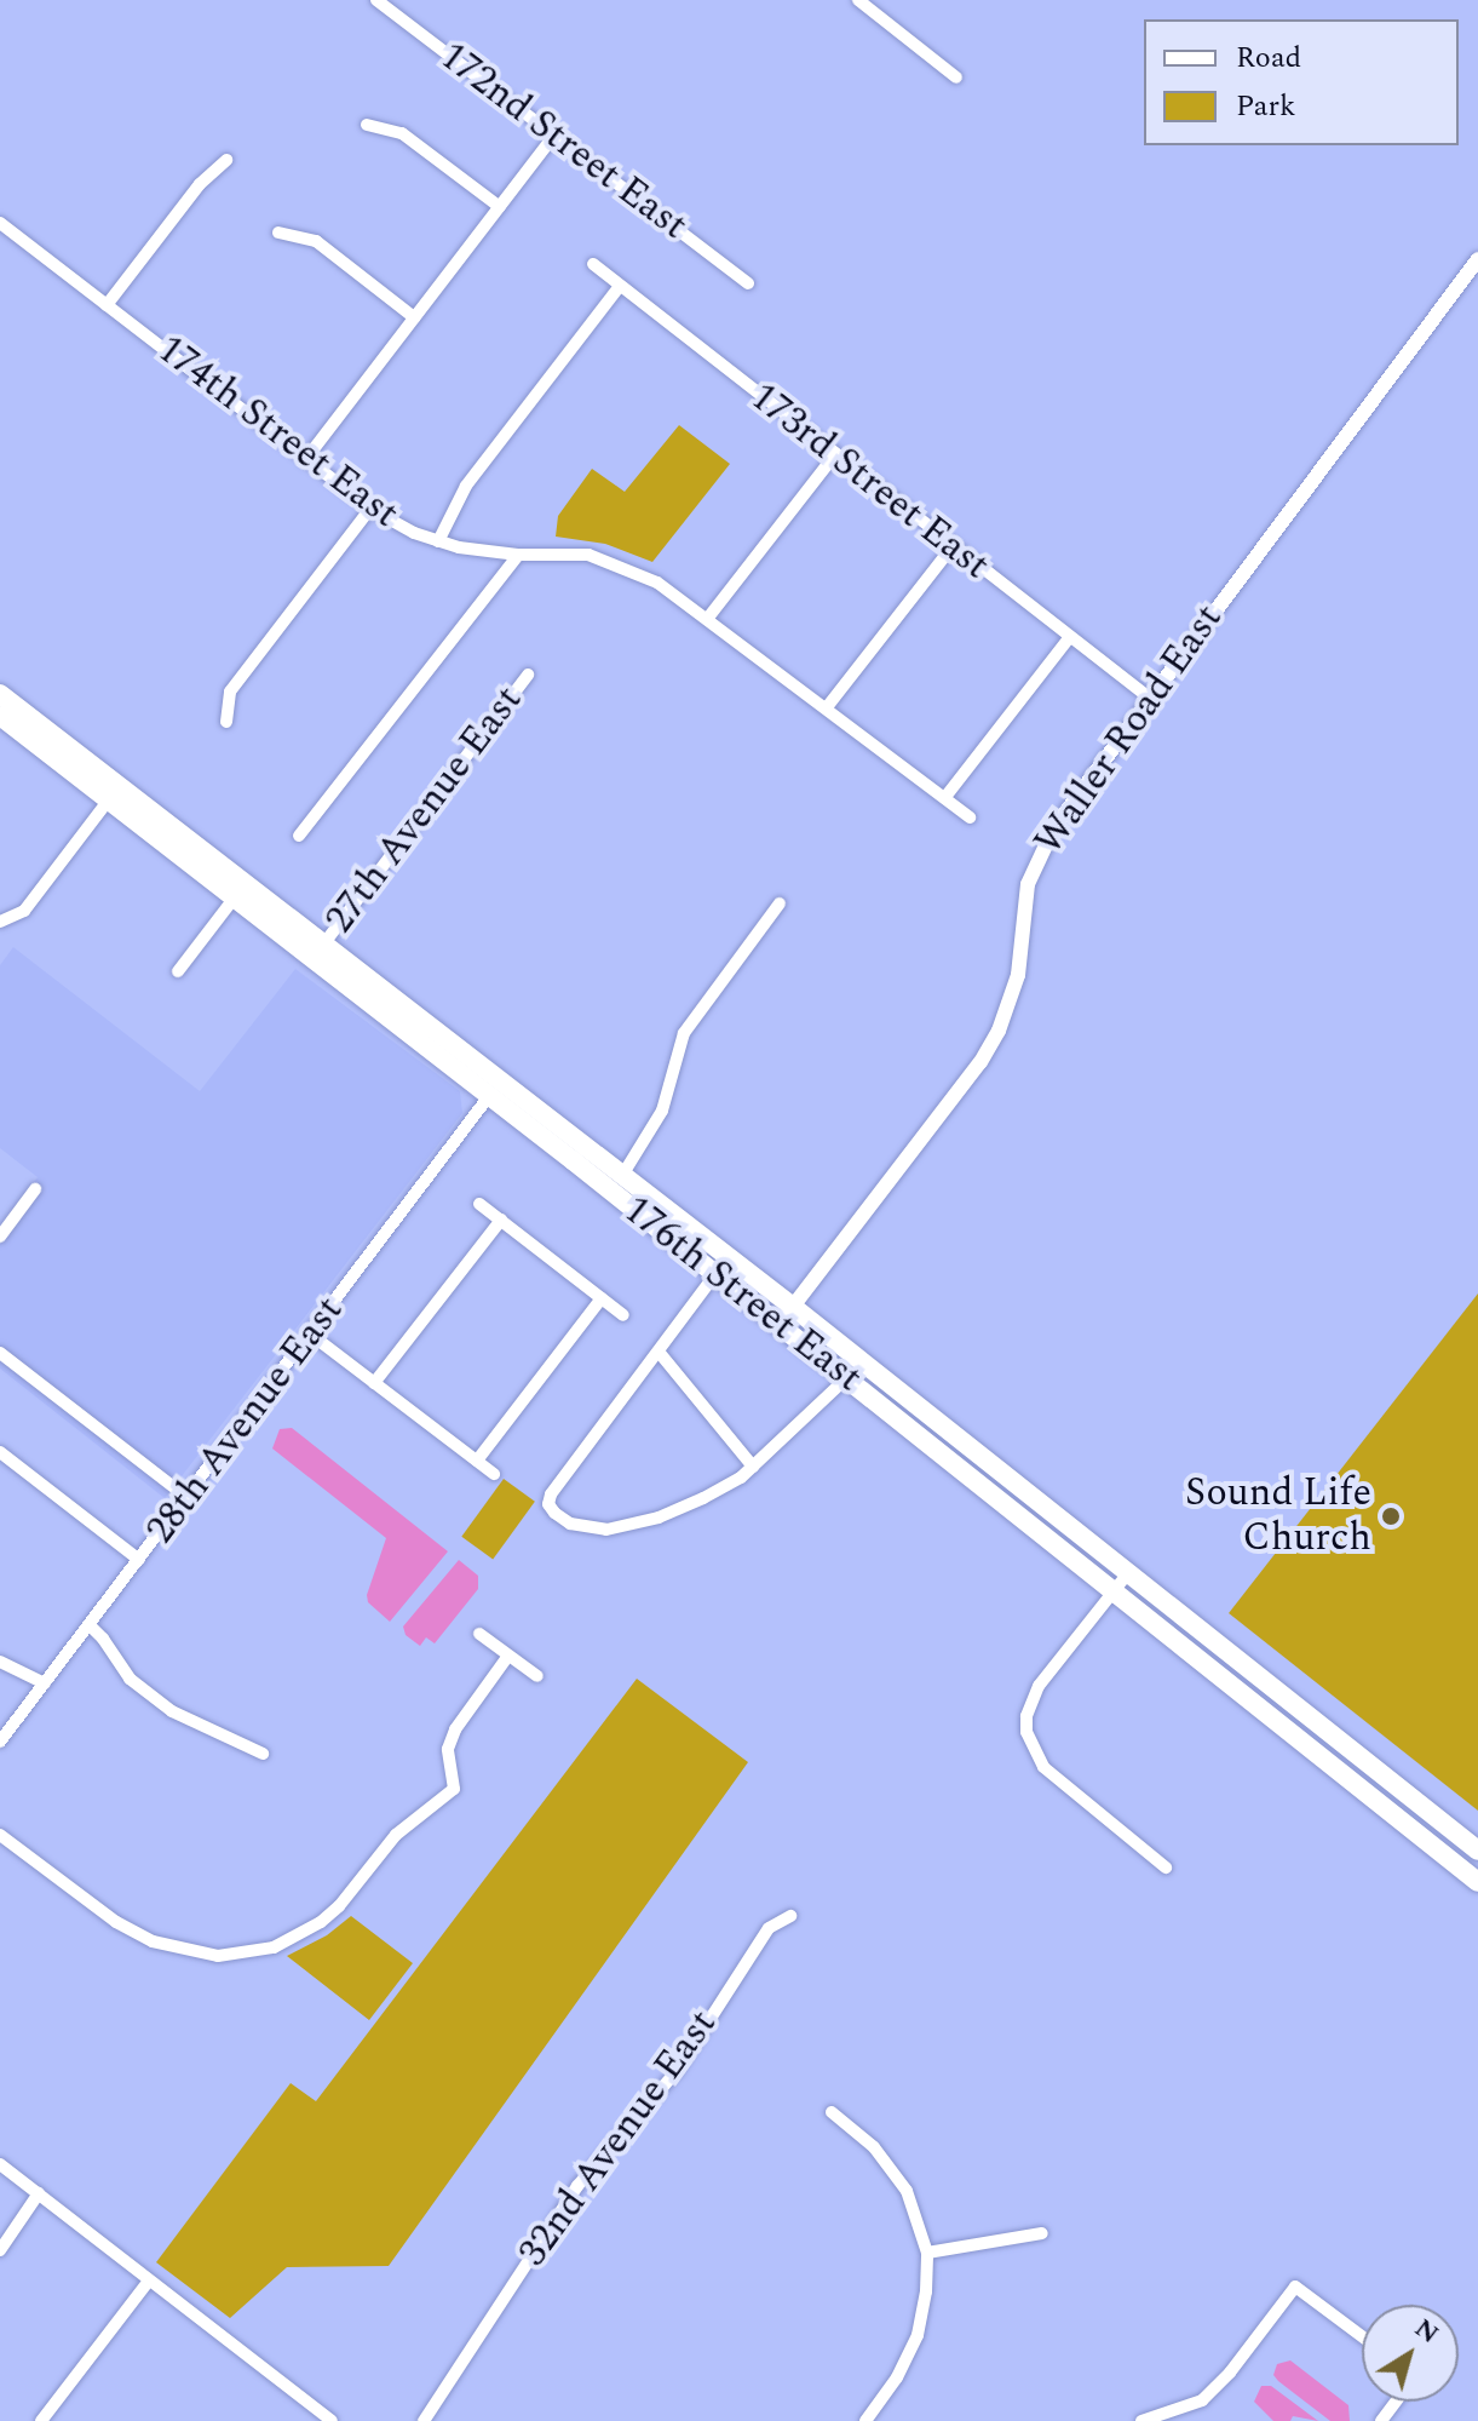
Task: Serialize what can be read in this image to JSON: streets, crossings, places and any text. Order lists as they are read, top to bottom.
{
  "streets": {
    "main road": ["176th Street East"],
    "street": [
      "172nd Street East",
      "174th Street East",
      "173rd Street East",
      "Waller Road East",
      "27th Avenue East",
      "28th Avenue East",
      "32nd Avenue East"
    ]
  },
  "crossings": [
    ["173rd Street East", "Waller Road East"],
    ["Waller Road East", "176th Street East"],
    ["27th Avenue East", "176th Street East"],
    ["176th Street East", "28th Avenue East"]
  ],
  "places": ["Sound Life Church"],
  "legend": ["Road", "Park"],
  "north": "top right"
}
